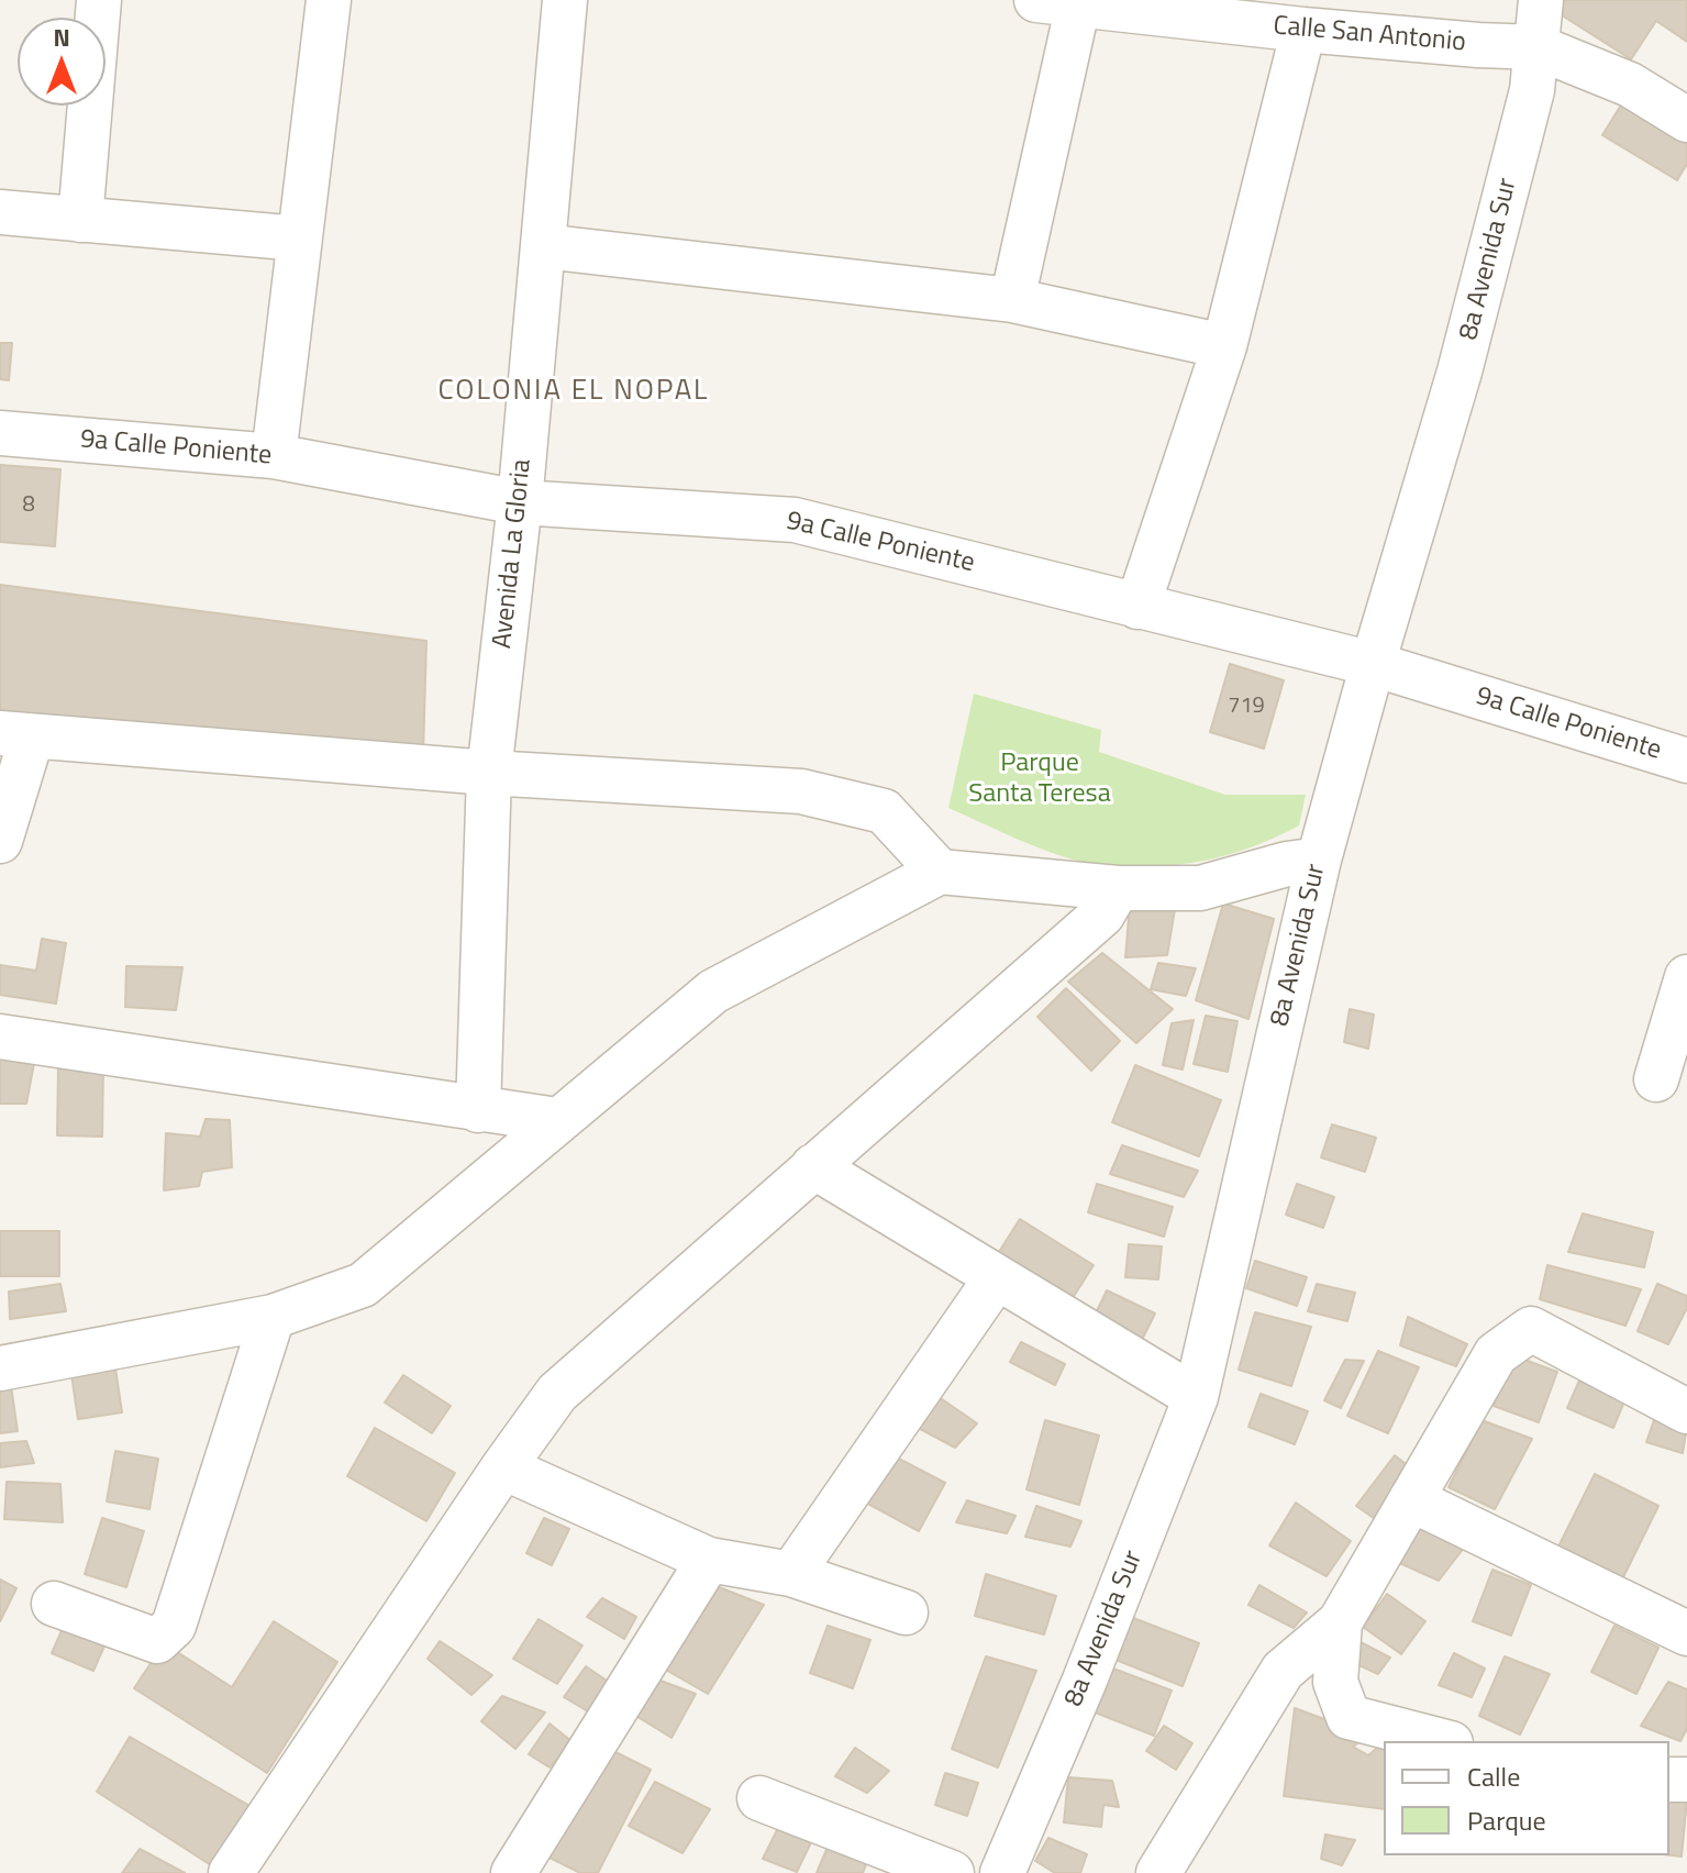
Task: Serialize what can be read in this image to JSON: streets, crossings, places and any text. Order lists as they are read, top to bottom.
{
  "streets": {
    "street": [
      "Calle San Antonio",
      "8a Avenida Sur",
      "9a Calle Poniente",
      "Avenida La Gloria"
    ]
  },
  "crossings": [
    ["Calle San Antonio", "8a Avenida Sur"],
    ["8a Avenida Sur", "9a Calle Poniente"],
    ["9a Calle Poniente", "Avenida La Gloria"]
  ],
  "districts": ["COLONIA EL NOPAL"],
  "parks": ["Parque Santa Teresa"],
  "house_numbers": ["8", "719"],
  "legend": ["Calle", "Parque"],
  "north": "top"
}
